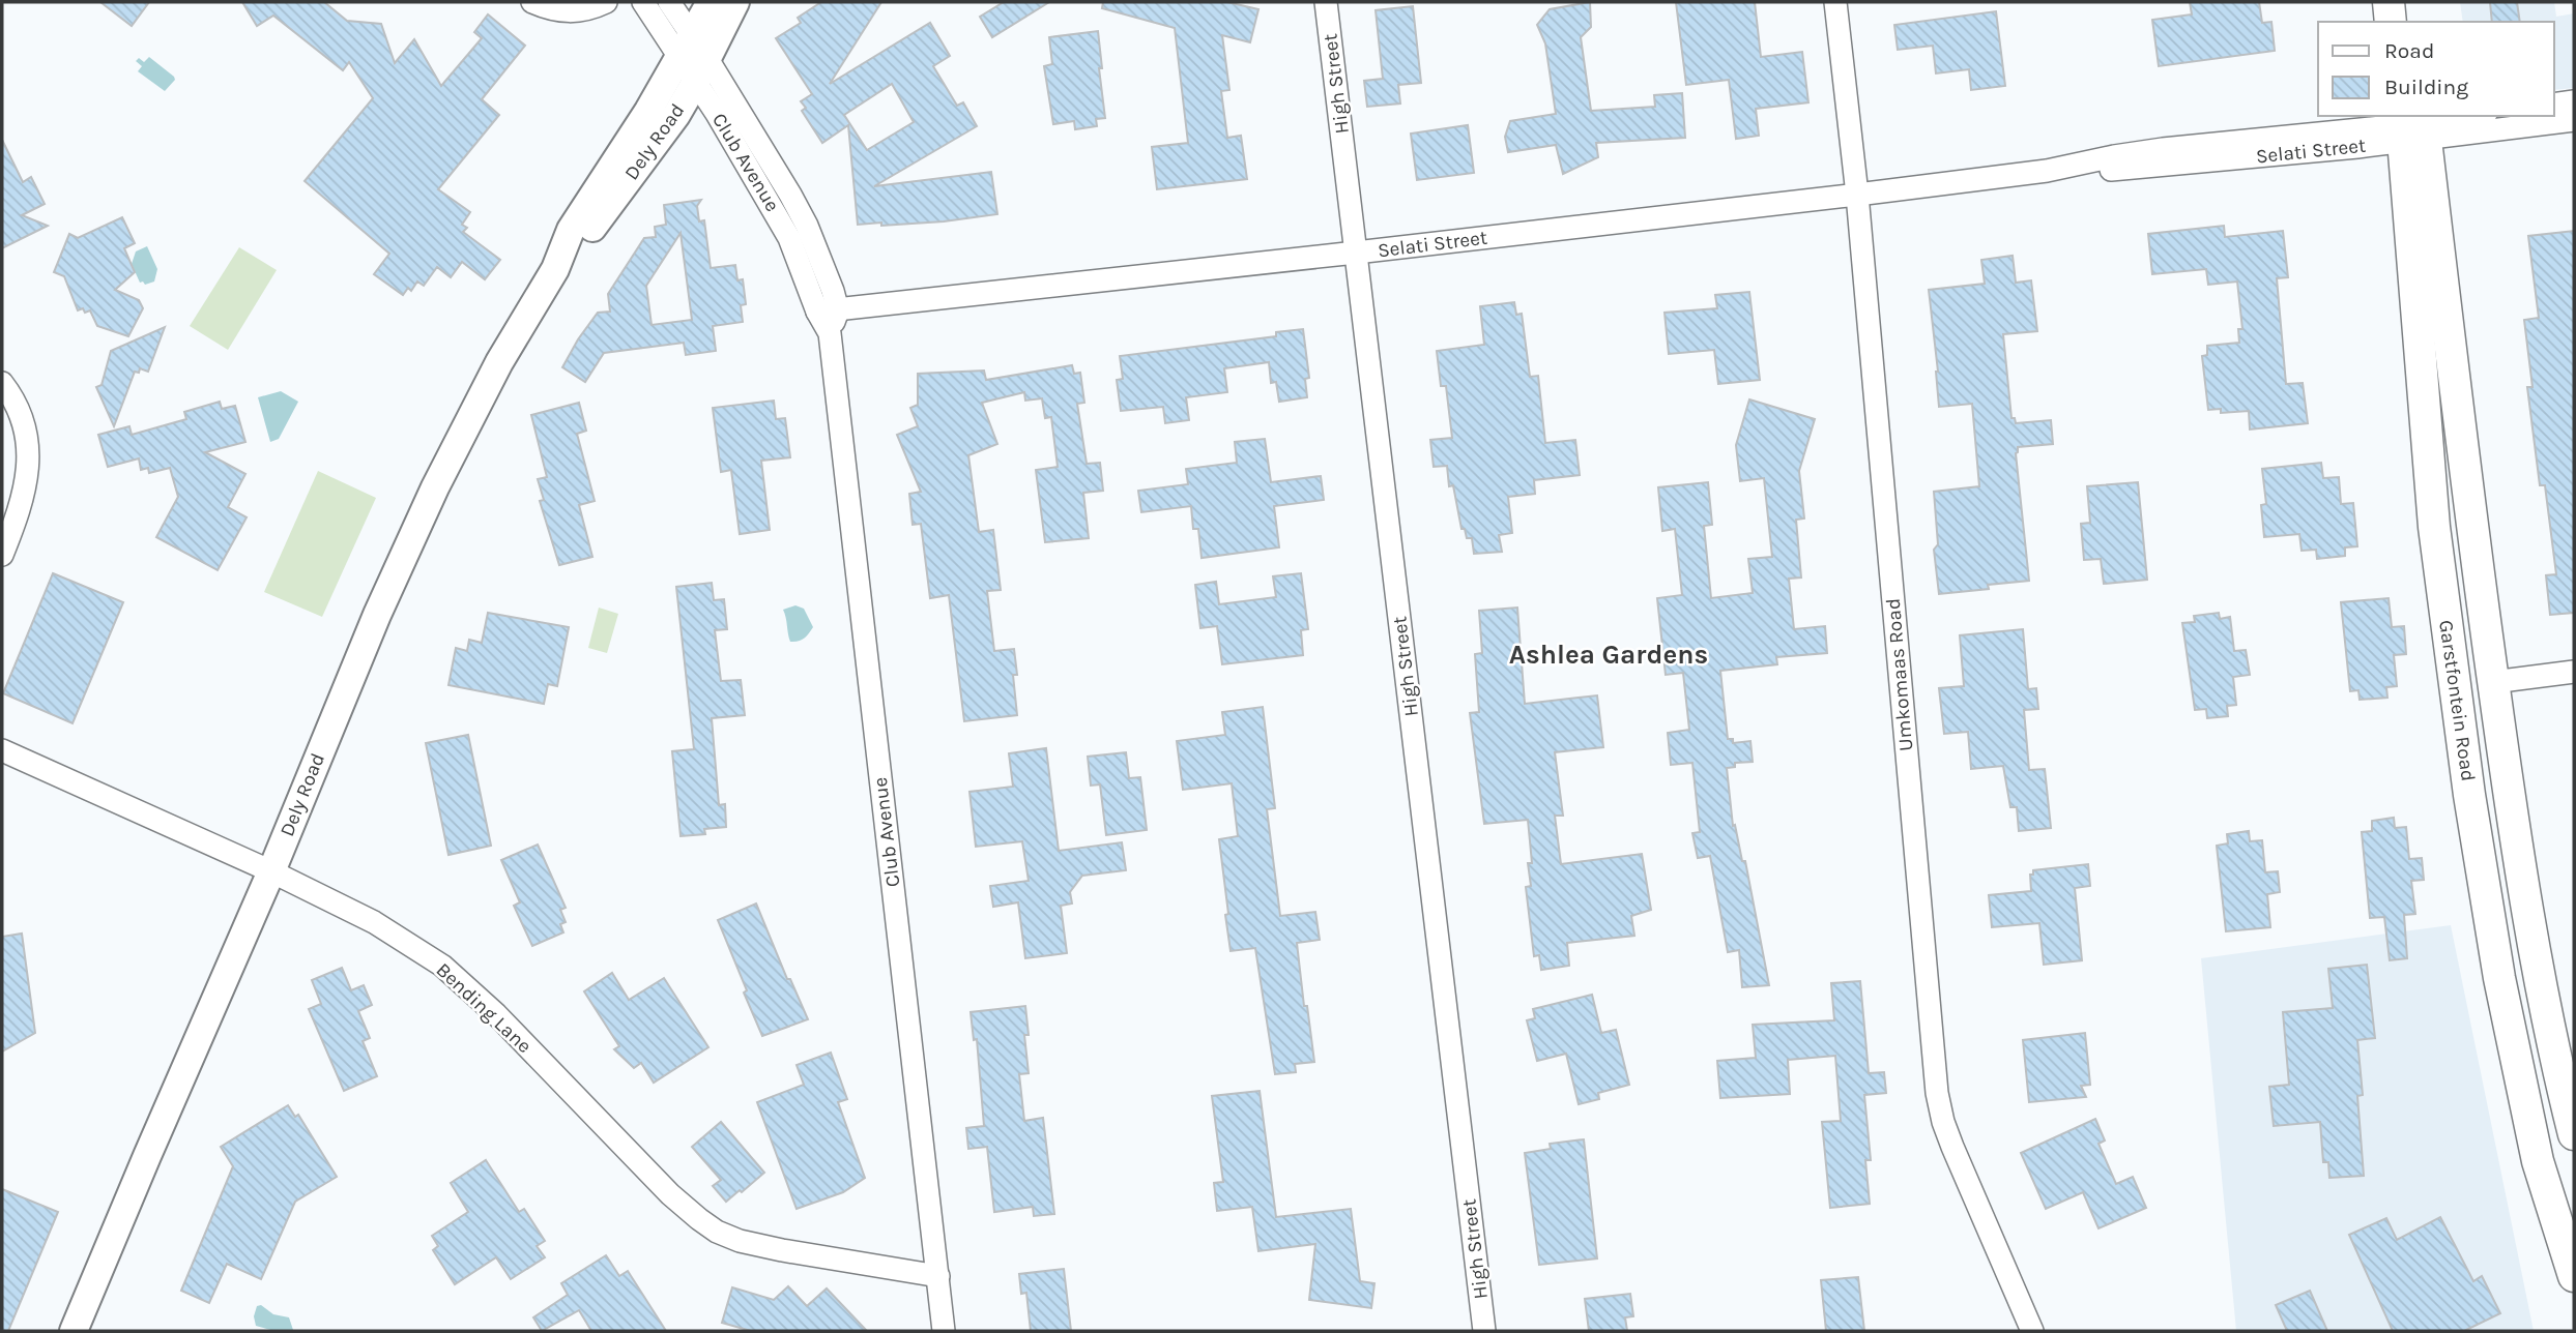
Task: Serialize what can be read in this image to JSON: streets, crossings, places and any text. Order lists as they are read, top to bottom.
{
  "streets": {
    "main road": ["Garstfontein Road"],
    "street": [
      "High Street",
      "Dely Road",
      "Selati Street",
      "Club Avenue",
      "Umkomaas Road",
      "Bending Lane"
    ]
  },
  "crossings": [
    ["High Street", "Selati Street"],
    ["Dely Road", "Club Avenue"],
    ["Dely Road", "Bending Lane"],
    ["Selati Street", "Club Avenue"],
    ["Selati Street", "Umkomaas Road"],
    ["Selati Street", "Garstfontein Road"],
    ["Club Avenue", "Bending Lane"]
  ],
  "districts": ["Ashlea Gardens"],
  "legend": ["Road", "Building"]
}
